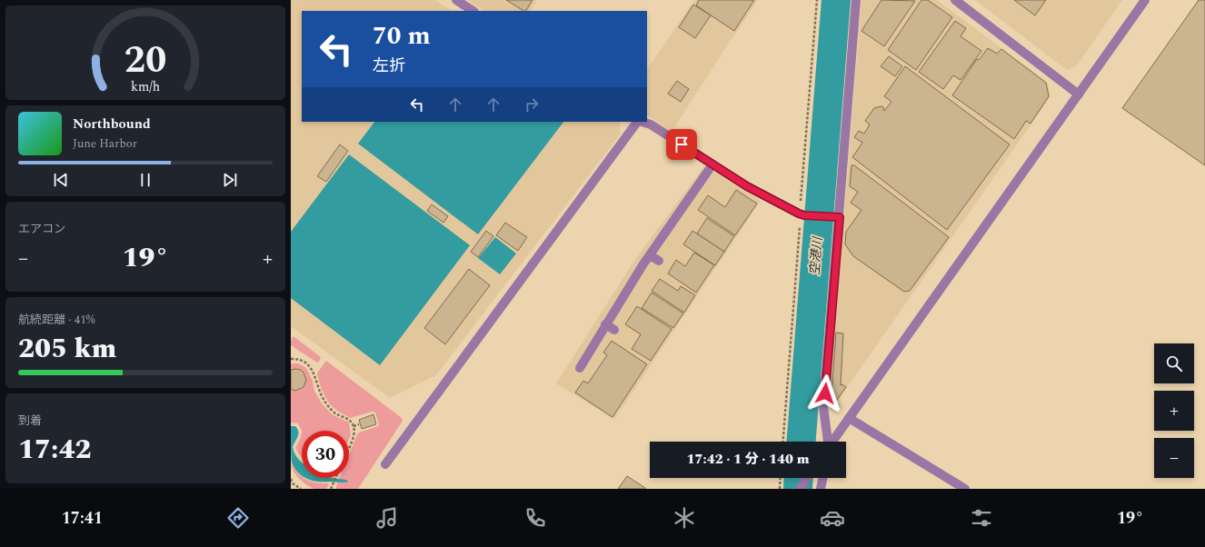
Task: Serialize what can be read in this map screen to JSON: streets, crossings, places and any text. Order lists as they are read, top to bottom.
{
  "water": ["空港川"],
  "page": {
    "turn": ["70 m", "左折"],
    "song": ["Northbound", "June Harbor"],
    "tile": [
      "エアコン",
      ["航続距離 · 41%", "205 km"],
      ["到着", "17:42"]
    ],
    "heat": ["−", "19°", "+"],
    "map_buttons": ["+", "−"],
    "limit": "30",
    "trip": "17:42 · 1 分 · 140 m",
    "tabs": ["17:41", "19°"],
    "gauge": ["20", "km/h"]
  }
}
